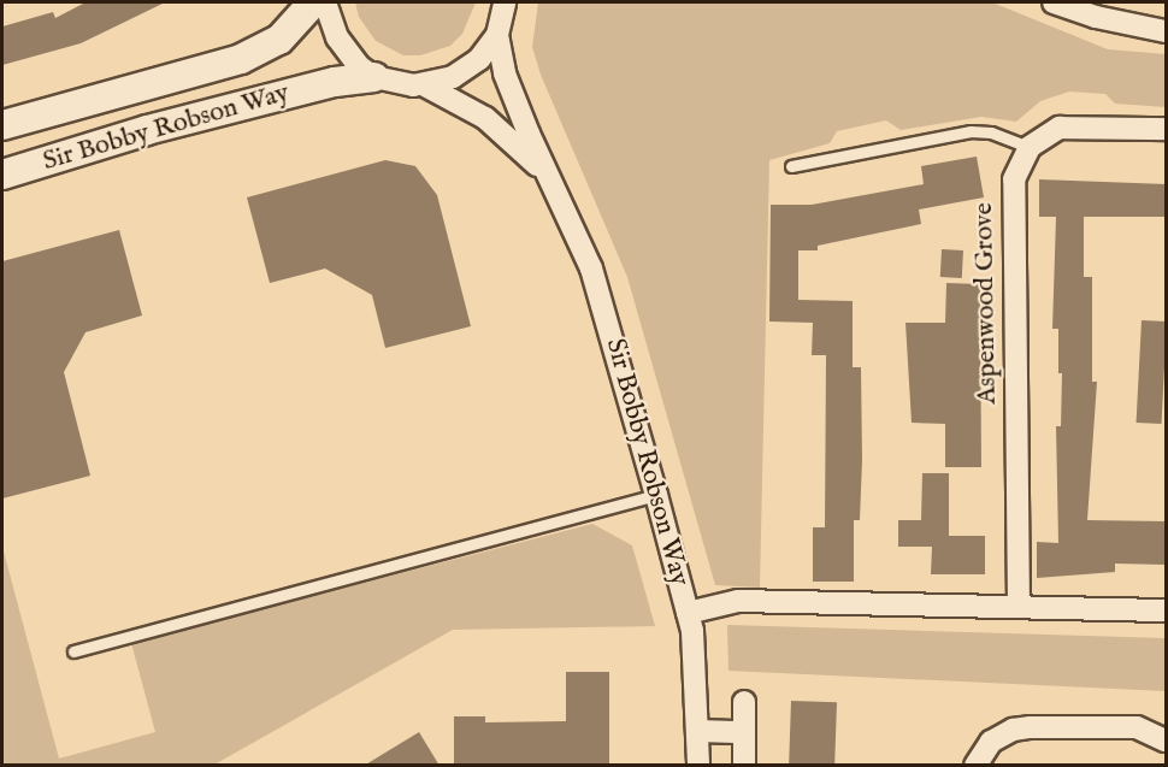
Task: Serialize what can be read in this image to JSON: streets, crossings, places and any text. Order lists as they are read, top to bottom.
{
  "streets": {
    "street": ["Sir Bobby Robson Way", "Aspenwood Grove"]
  }
}
